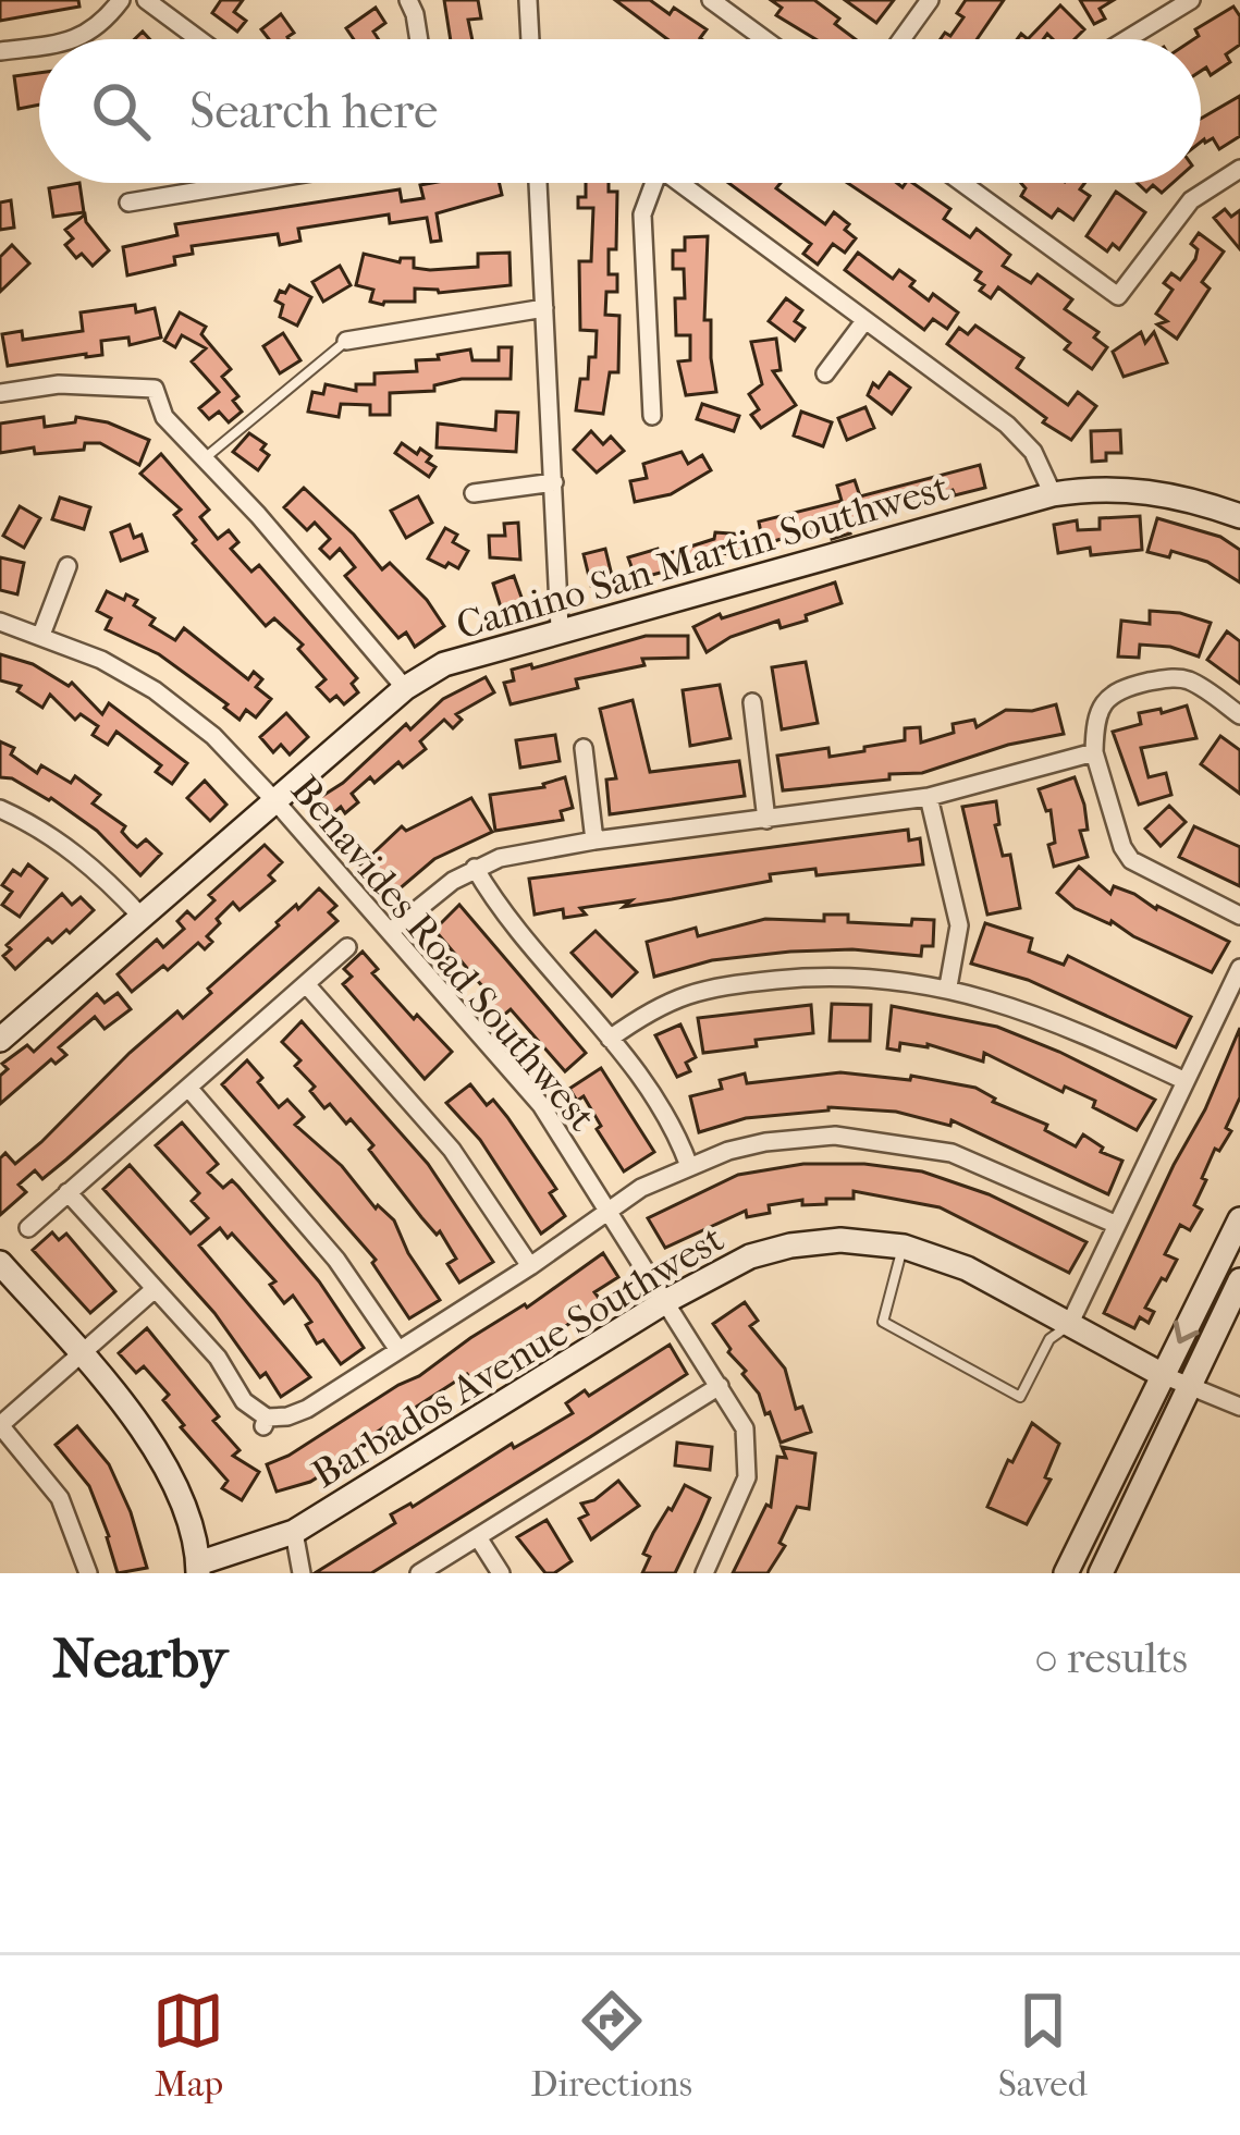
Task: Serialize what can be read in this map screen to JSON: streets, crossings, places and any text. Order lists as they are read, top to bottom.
{
  "streets": {
    "street": ["Camino San Martin Southwest", "Benavides Road Southwest", "Barbados Avenue Southwest"]
  },
  "crossings": [
    ["Camino San Martin Southwest", "Benavides Road Southwest"],
    ["Benavides Road Southwest", "Barbados Avenue Southwest"]
  ],
  "page": {
    "search": "Search here",
    "heading": ["Nearby", "0 results"],
    "nav": ["Map", "Directions", "Saved"]
  }
}
